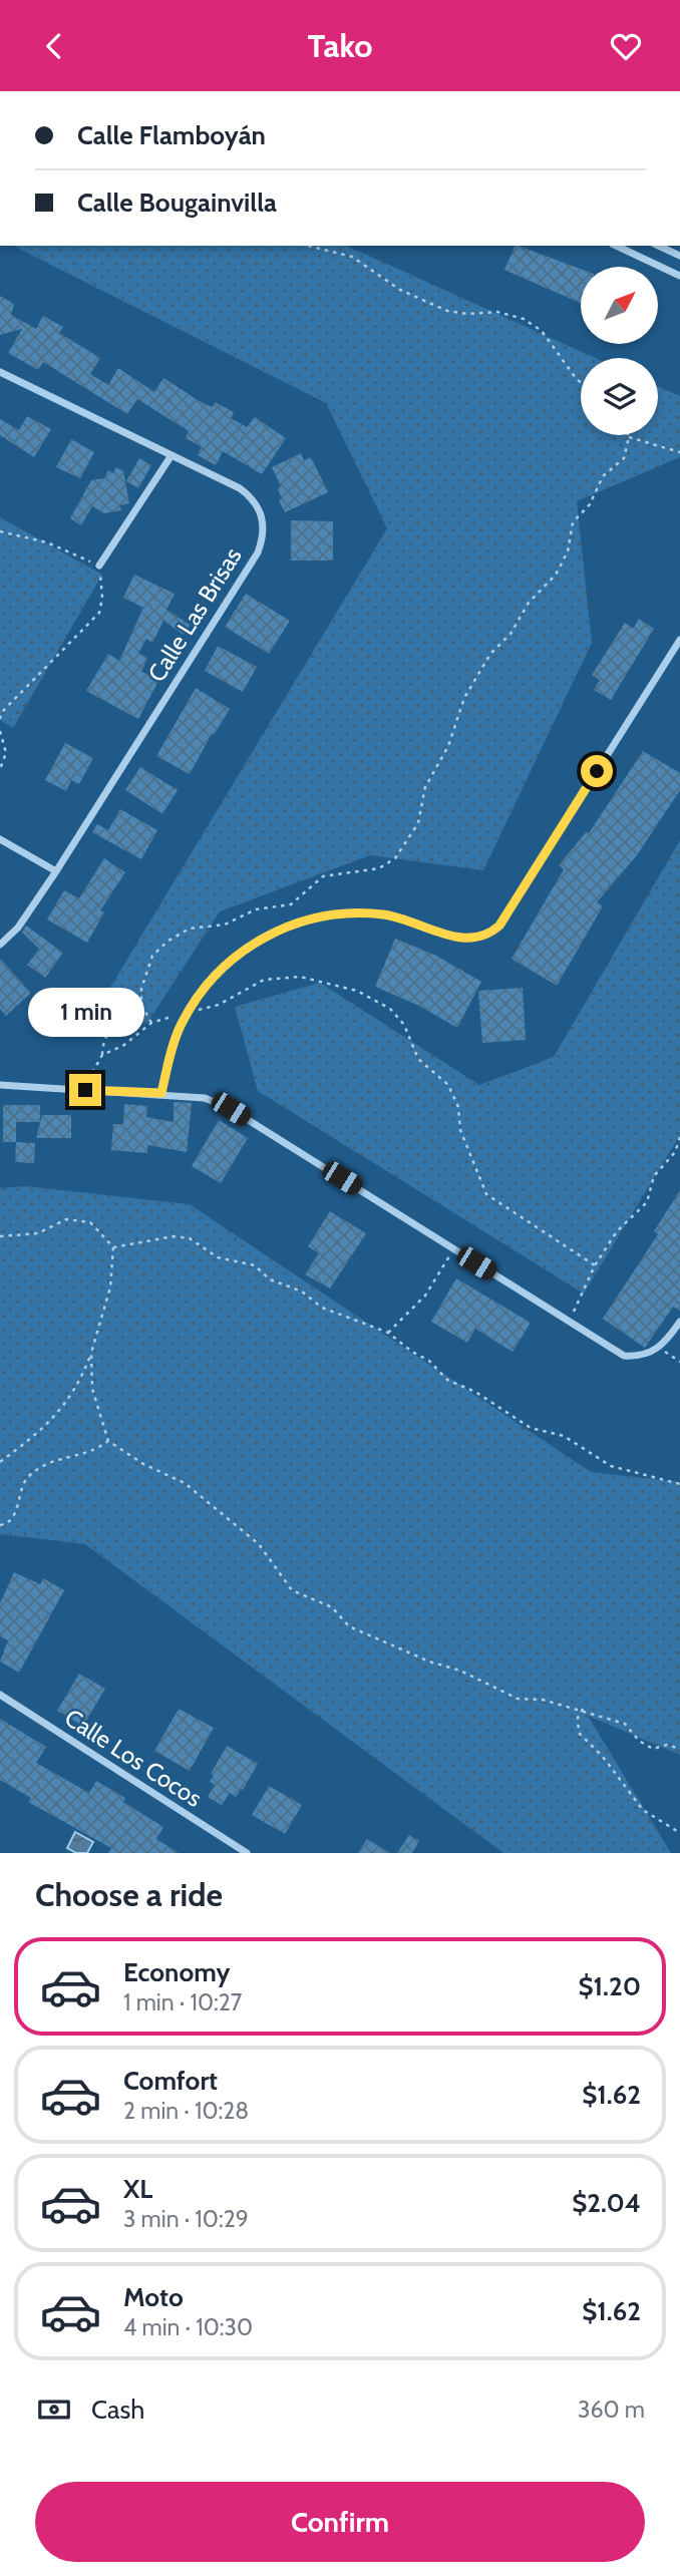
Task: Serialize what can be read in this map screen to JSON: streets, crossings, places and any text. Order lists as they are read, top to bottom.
{
  "streets": {
    "street": ["Calle Las Brisas", "Calle Los Cocos"]
  },
  "north": "top right",
  "page": {
    "header": "Tako",
    "banner": ["Calle Flamboyán", "Calle Bougainvilla"],
    "bubble": "1 min",
    "heading": "Choose a ride",
    "list": [
      {
        "name": "Economy",
        "note": "1 min · 10:27",
        "value": "$1.20"
      },
      {
        "name": "Comfort",
        "note": "2 min · 10:28",
        "value": "$1.62"
      },
      {
        "name": "XL",
        "note": "3 min · 10:29",
        "value": "$2.04"
      },
      {
        "name": "Moto",
        "note": "4 min · 10:30",
        "value": "$1.62"
      }
    ],
    "pay": ["Cash", "360 m"],
    "buttons": "Confirm"
  }
}
